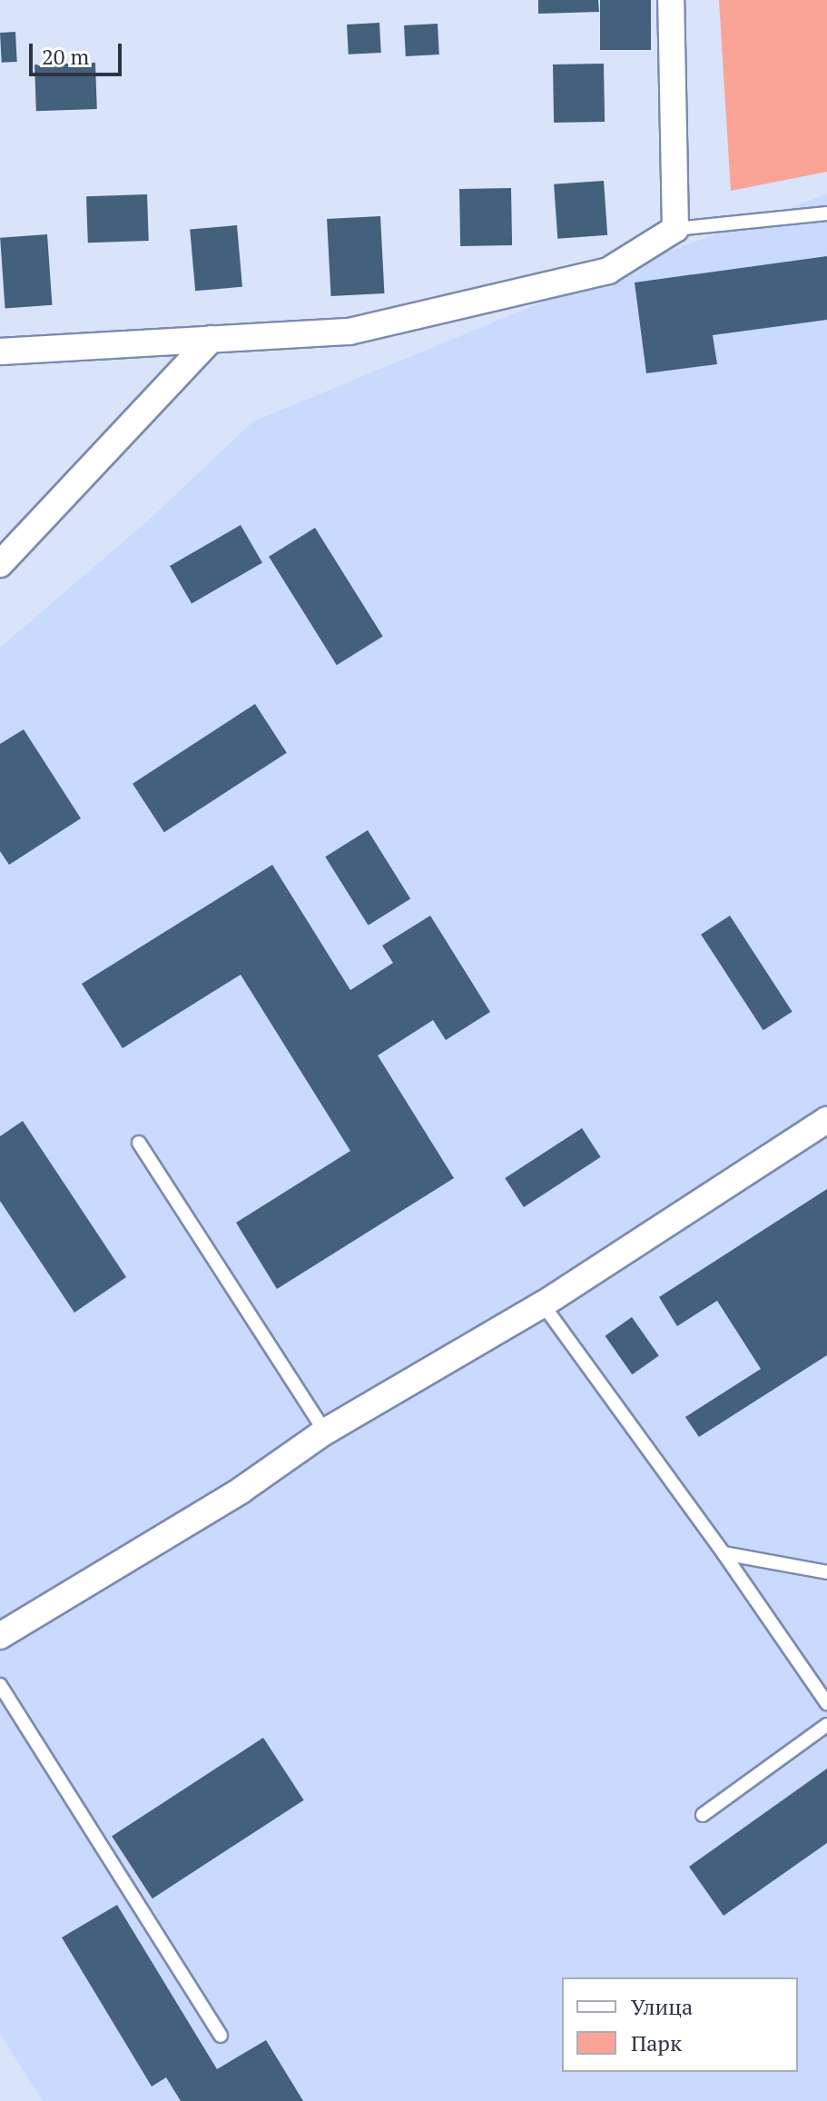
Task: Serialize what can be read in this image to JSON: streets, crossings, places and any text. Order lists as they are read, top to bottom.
{
  "legend": ["Улица", "Парк"],
  "scale_bar": "20 m"
}
